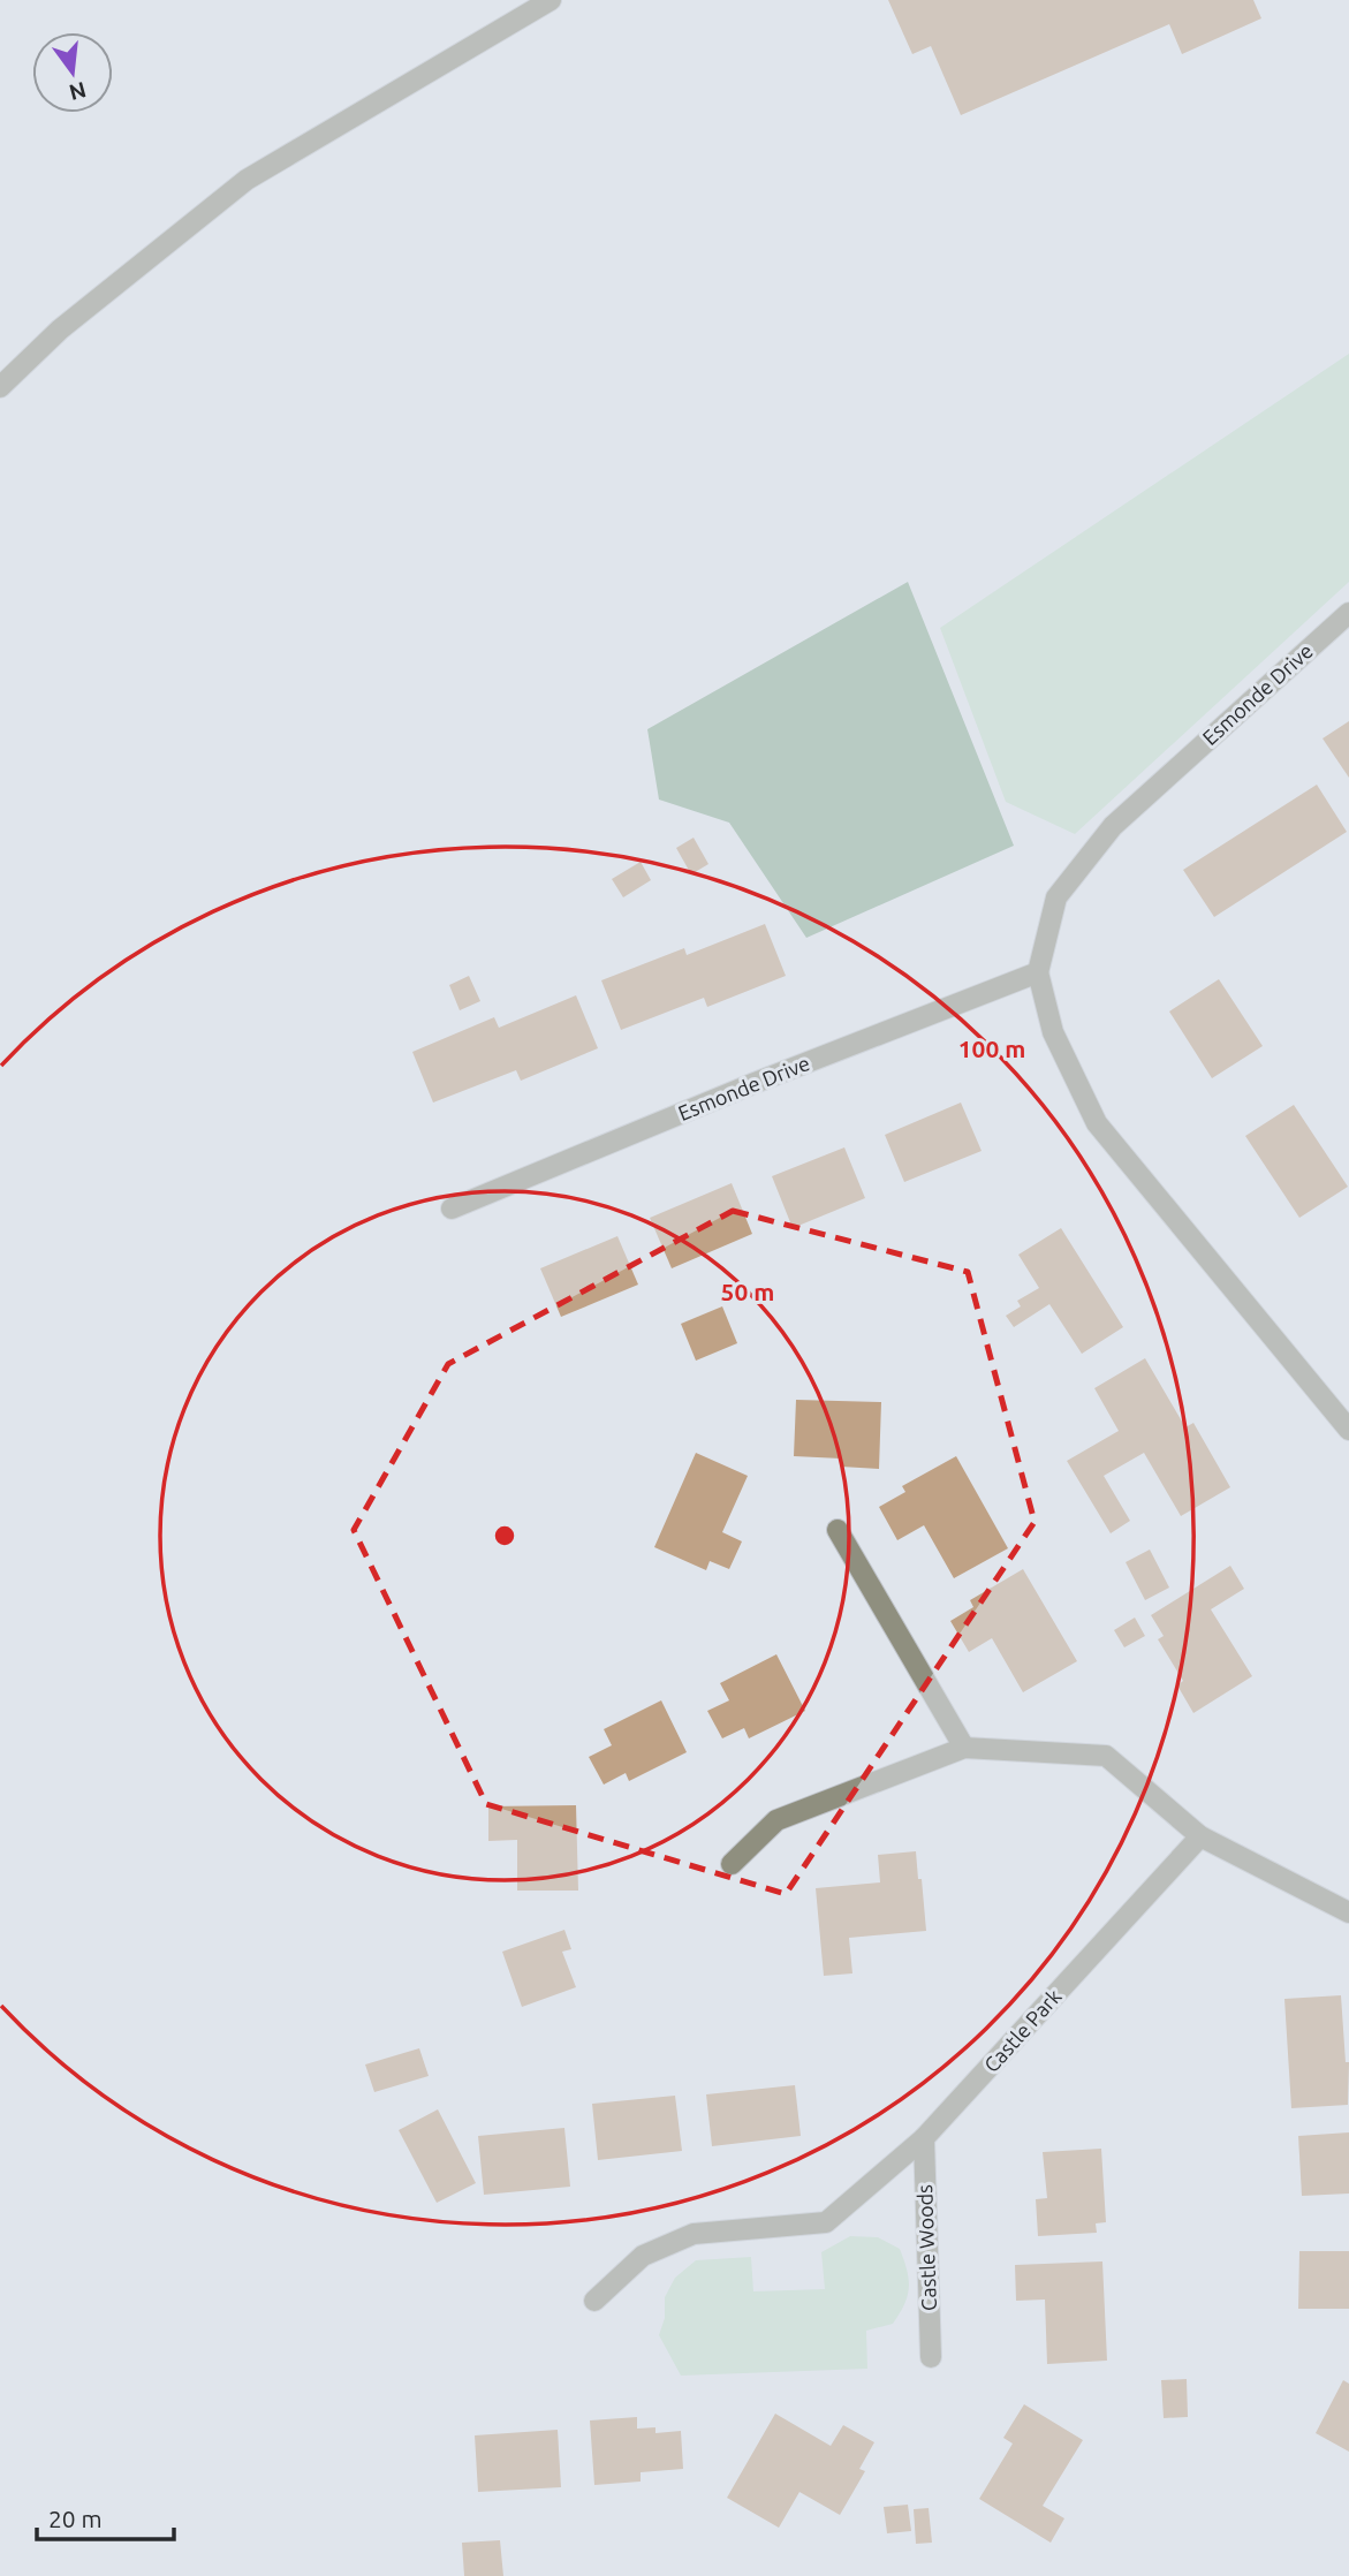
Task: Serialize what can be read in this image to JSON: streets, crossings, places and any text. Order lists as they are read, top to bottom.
{
  "streets": {
    "street": ["Esmonde Drive", "Castle Park", "Castle Woods"]
  },
  "crossings": [
    ["Castle Park", "Castle Woods"]
  ],
  "scale_bar": "20 m",
  "north": "bottom",
  "rings": ["100 m", "50 m"]
}
